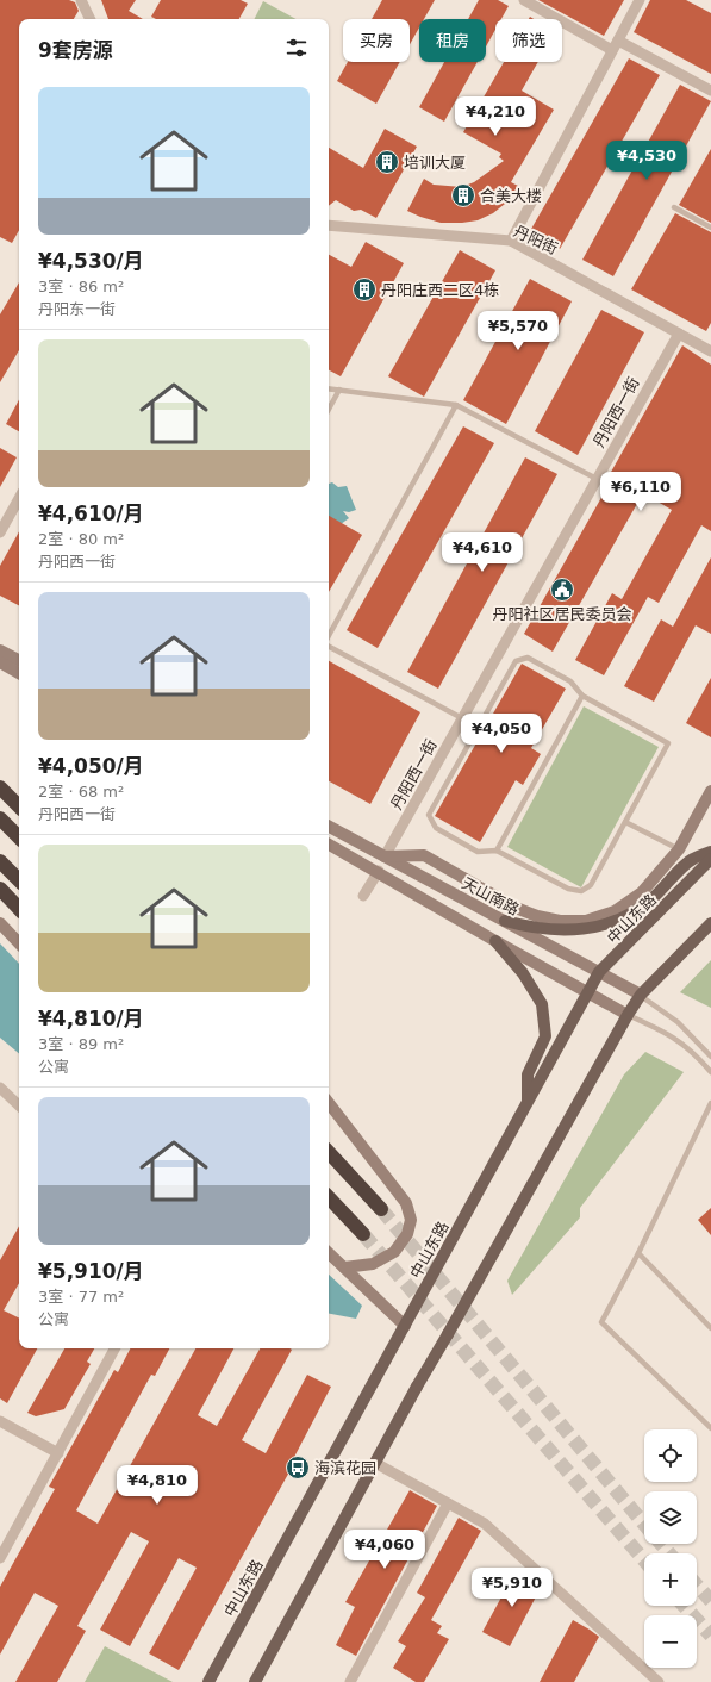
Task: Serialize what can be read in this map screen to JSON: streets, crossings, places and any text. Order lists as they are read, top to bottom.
{
  "streets": {
    "main road": ["天山南路", "中山东路"],
    "street": ["丹阳街", "丹阳西一街"]
  },
  "crossings": [
    ["丹阳街", "丹阳西一街"],
    ["丹阳西一街", "天山南路"],
    ["天山南路", "中山东路"]
  ],
  "places": {
    "building": ["培训大厦", "合美大楼", "丹阳庄西二区4栋"],
    "public building": ["丹阳社区居民委员会"],
    "bus stop": ["海滨花园"]
  },
  "page": {
    "chip": ["买房", "租房", "筛选"],
    "heading": "9套房源",
    "list": [
      {
        "name": "¥4,530/月",
        "note": "3室 · 86 m² · 丹阳东一街"
      },
      {
        "name": "¥4,610/月",
        "note": "2室 · 80 m² · 丹阳西一街"
      },
      {
        "name": "¥4,050/月",
        "note": "2室 · 68 m² · 丹阳西一街"
      },
      {
        "name": "¥4,810/月",
        "note": "3室 · 89 m² · 公寓"
      },
      {
        "name": "¥5,910/月",
        "note": "3室 · 77 m² · 公寓"
      }
    ],
    "price": [
      "¥4,210",
      "¥4,530",
      "¥5,570",
      "¥6,110",
      "¥4,610",
      "¥4,050",
      "¥4,810",
      "¥4,060",
      "¥5,910"
    ],
    "map_buttons": ["+", "−"]
  }
}
